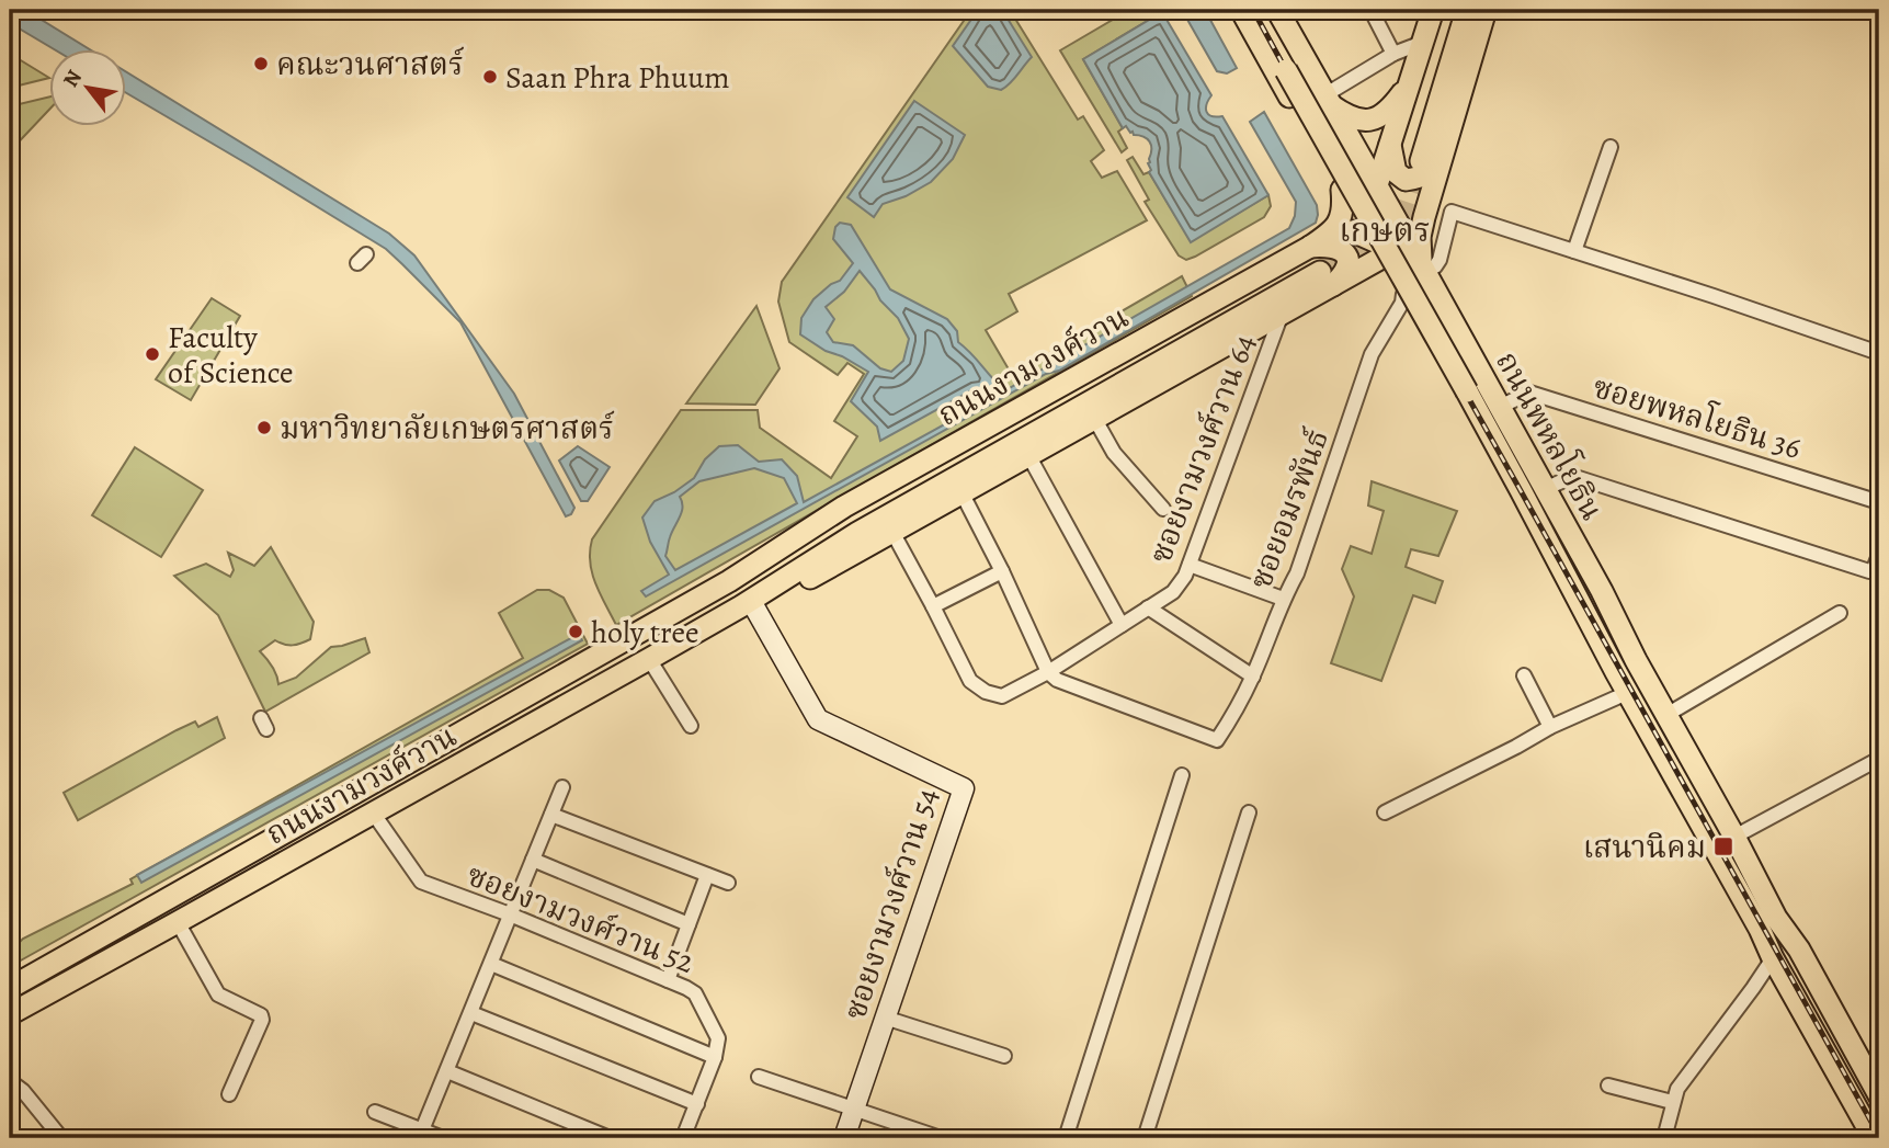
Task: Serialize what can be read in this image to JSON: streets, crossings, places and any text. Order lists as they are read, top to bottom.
{
  "streets": {
    "main road": ["ถนนงามวงศ์วาน", "ถนนพหลโยธิน"],
    "street": [
      "ซอยพหลโยธิน 36",
      "ซอยงามวงศ์วาน 64",
      "ซอยอมรพันธ์",
      "ซอยงามวงศ์วาน 54",
      "ซอยงามวงศ์วาน 52"
    ]
  },
  "crossings": [
    ["ถนนงามวงศ์วาน", "ถนนพหลโยธิน"],
    ["ถนนงามวงศ์วาน", "ซอยงามวงศ์วาน 64"],
    ["ถนนงามวงศ์วาน", "ซอยงามวงศ์วาน 54"],
    ["ถนนงามวงศ์วาน", "ซอยงามวงศ์วาน 52"],
    ["ซอยพหลโยธิน 36", "ถนนพหลโยธิน"],
    ["ถนนพหลโยธิน", "ซอยอมรพันธ์"],
    ["ซอยงามวงศ์วาน 64", "ซอยอมรพันธ์"]
  ],
  "districts": ["เกษตร"],
  "places": {
    "other": [
      "คณะวนศาสตร์",
      "Saan Phra Phuum",
      "Faculty of Science",
      "มหาวิทยาลัยเกษตรศาสตร์",
      "holy tree"
    ],
    "transit": ["เสนานิคม"]
  },
  "north": "top left"
}
